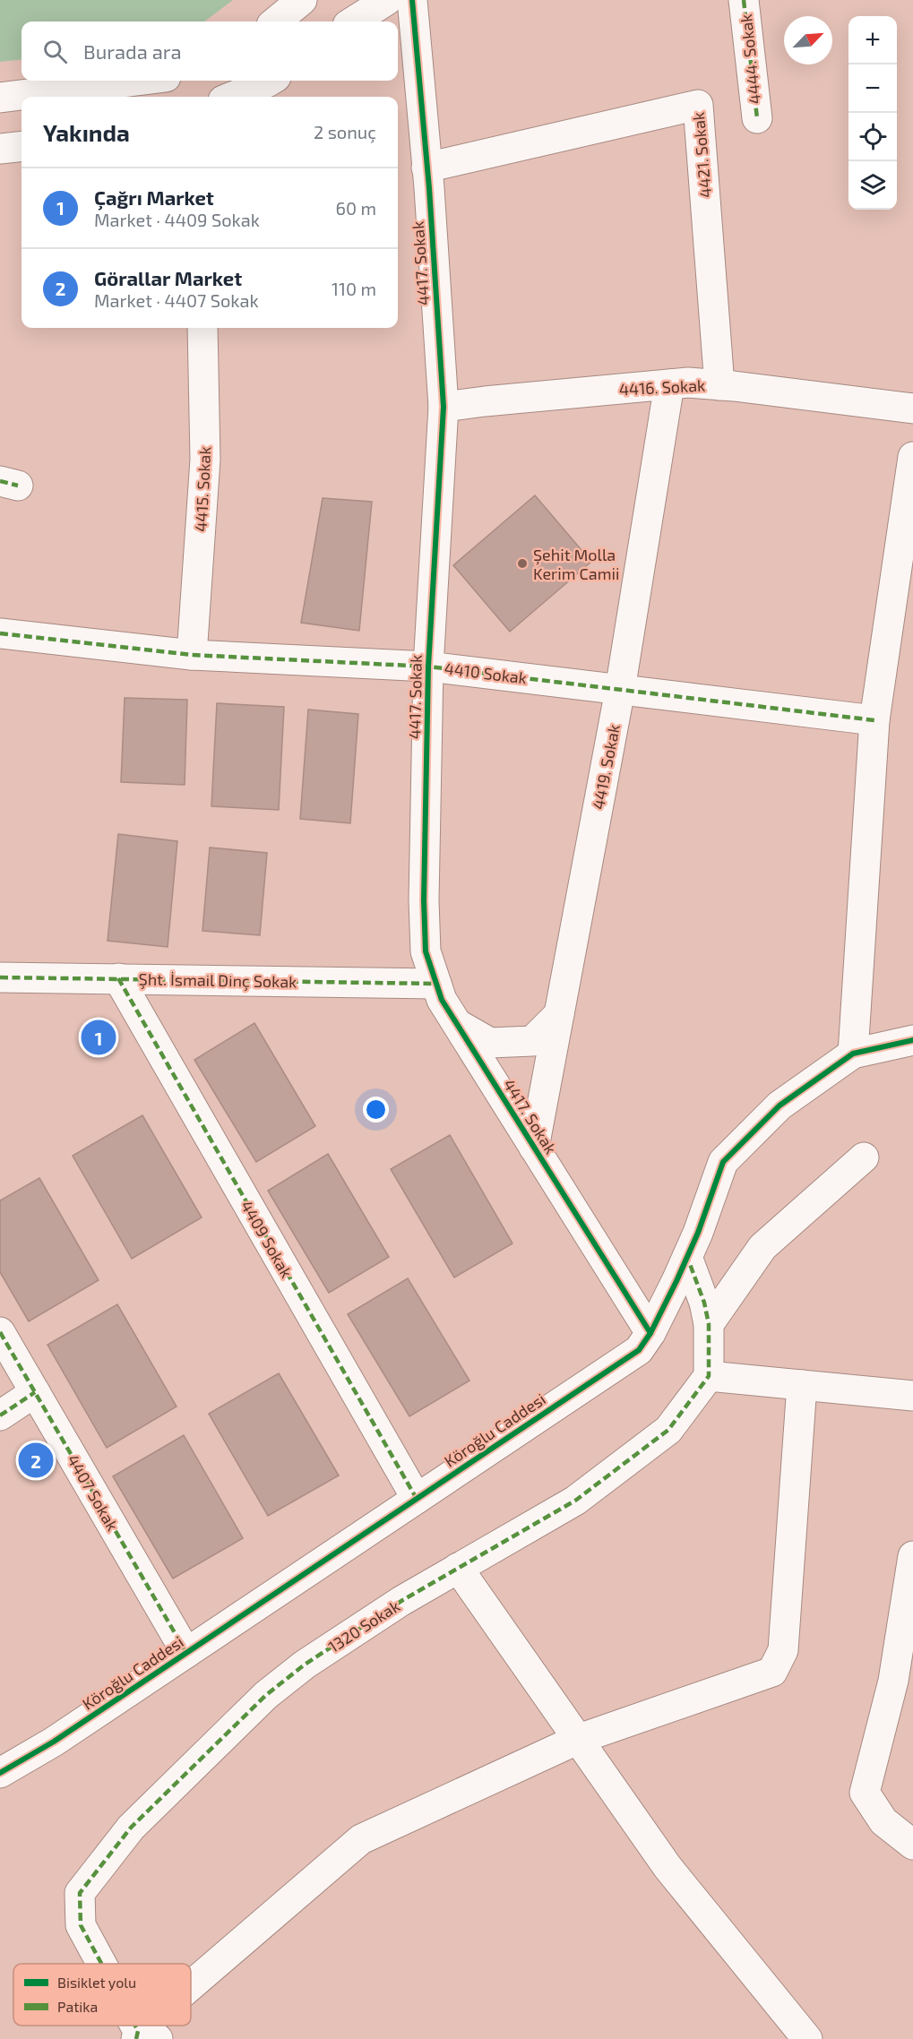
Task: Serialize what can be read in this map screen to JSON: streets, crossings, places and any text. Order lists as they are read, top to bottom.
{
  "streets": {
    "street": [
      "4444. Sokak",
      "4421. Sokak",
      "4417. Sokak",
      "4416. Sokak",
      "4415. Sokak",
      "4410 Sokak",
      "4419. Sokak",
      "Şht. İsmail Dinç Sokak",
      "4409 Sokak",
      "Köroğlu Caddesi",
      "4407 Sokak",
      "1320 Sokak"
    ]
  },
  "crossings": [
    ["4421. Sokak", "4417. Sokak"],
    ["4421. Sokak", "4416. Sokak"],
    ["4417. Sokak", "4416. Sokak"],
    ["4417. Sokak", "4410 Sokak"],
    ["4417. Sokak", "4419. Sokak"],
    ["4417. Sokak", "Şht. İsmail Dinç Sokak"],
    ["4417. Sokak", "Köroğlu Caddesi"],
    ["4416. Sokak", "4419. Sokak"],
    ["4415. Sokak", "4410 Sokak"],
    ["4410 Sokak", "4419. Sokak"],
    ["Şht. İsmail Dinç Sokak", "4409 Sokak"],
    ["4409 Sokak", "Köroğlu Caddesi"],
    ["Köroğlu Caddesi", "4407 Sokak"]
  ],
  "places": ["Şehit Molla Kerim Camii"],
  "legend": ["Bisiklet yolu", "Patika"],
  "north": "top right",
  "page": {
    "map_buttons": ["+", "−"],
    "search": "Burada ara",
    "heading": ["Yakında", "2 sonuç"],
    "list": [
      {
        "mark": "1",
        "name": "Çağrı Market",
        "note": "Market · 4409 Sokak",
        "value": "60 m"
      },
      {
        "mark": "2",
        "name": "Görallar Market",
        "note": "Market · 4407 Sokak",
        "value": "110 m"
      }
    ],
    "pins": ["1", "2"]
  }
}
